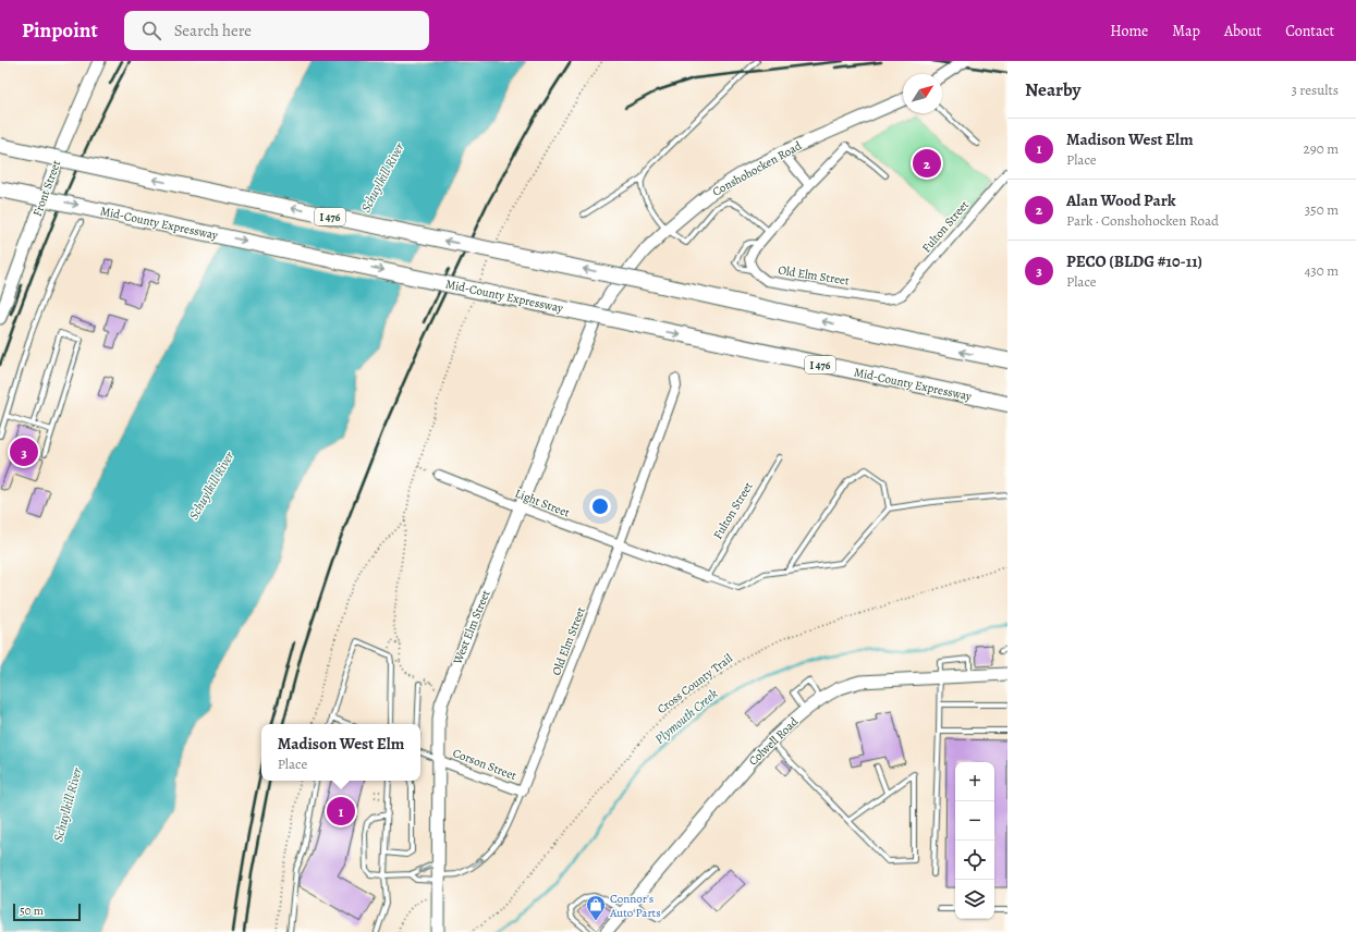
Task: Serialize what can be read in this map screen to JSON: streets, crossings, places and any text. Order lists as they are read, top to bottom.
{
  "streets": {
    "highway": ["I 476", "Mid-County Expressway"],
    "main road": [
      "Conshohocken Road",
      "Front Street",
      "West Elm Street",
      "Colwell Road"
    ],
    "street": [
      "Fulton Street",
      "Old Elm Street",
      "Light Street",
      "Corson Street"
    ],
    "path": ["Cross County Trail"]
  },
  "crossings": [
    ["Conshohocken Road", "West Elm Street"],
    ["Fulton Street", "Old Elm Street"],
    ["Fulton Street", "Light Street"],
    ["Old Elm Street", "Light Street"],
    ["Old Elm Street", "West Elm Street"],
    ["Old Elm Street", "Corson Street"],
    ["Light Street", "West Elm Street"],
    ["West Elm Street", "Corson Street"]
  ],
  "water": ["Schuylkill River", "Plymouth Creek"],
  "places": {
    "shop": ["Connor's Auto Parts"]
  },
  "scale_bar": "50 m",
  "north": "top right",
  "page": {
    "header": "Pinpoint",
    "search": "Search here",
    "nav": [
      "Home",
      "Map",
      "About",
      "Contact"
    ],
    "heading": ["Nearby", "3 results"],
    "list": [
      {
        "mark": "1",
        "name": "Madison West Elm",
        "note": "Place",
        "value": "290 m"
      },
      {
        "mark": "2",
        "name": "Alan Wood Park",
        "note": "Park · Conshohocken Road",
        "value": "350 m"
      },
      {
        "mark": "3",
        "name": "PECO (BLDG #10-11)",
        "note": "Place",
        "value": "430 m"
      }
    ],
    "pins": ["2", "3", "1"],
    "popup": ["Madison West Elm", "Place"],
    "map_buttons": ["+", "−"],
    "scale": "50 m"
  }
}
